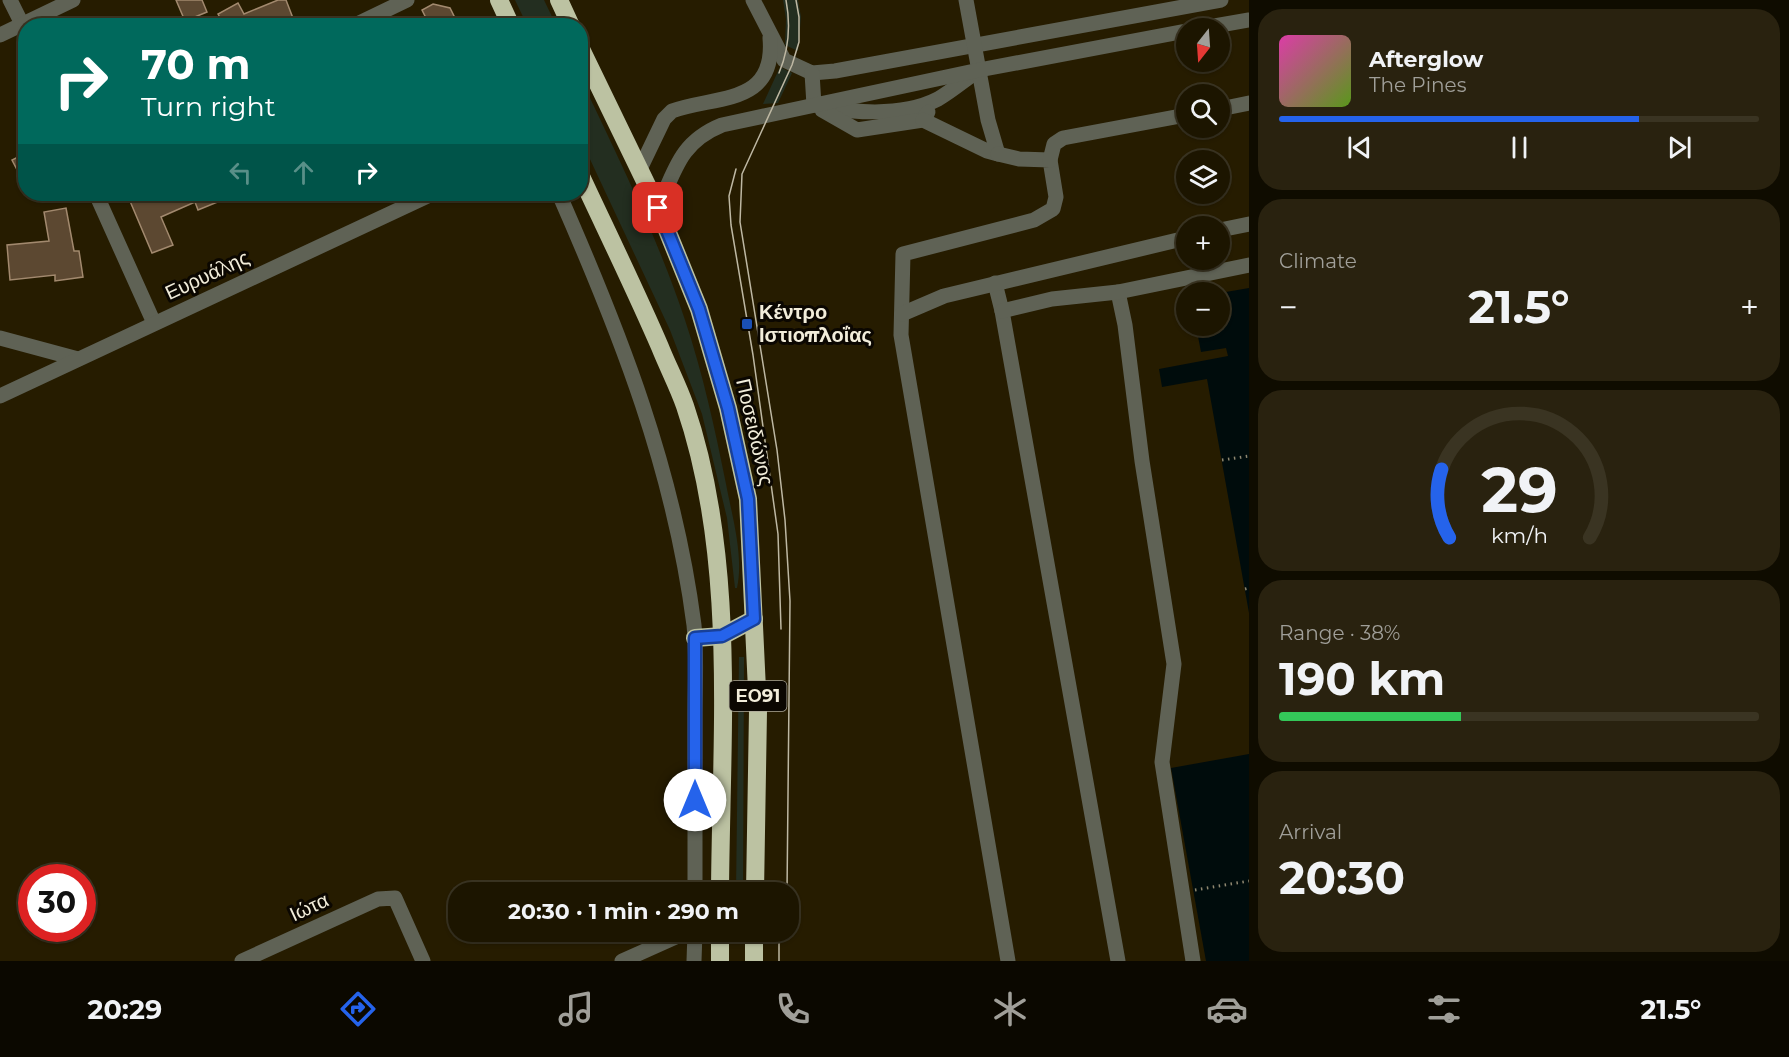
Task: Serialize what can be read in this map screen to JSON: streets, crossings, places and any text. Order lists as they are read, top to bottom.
{
  "streets": {
    "highway": ["Ποσειδώνος", "ΕΟ91"],
    "street": ["Ευρυάλης", "Ιώτα"]
  },
  "places": {
    "transit": ["Κέντρο Ιστιοπλοΐας"]
  },
  "north": "bottom",
  "page": {
    "map_buttons": ["+", "−"],
    "turn": ["70 m", "Turn right"],
    "song": ["Afterglow", "The Pines"],
    "tile": [
      "Climate",
      ["Range · 38%", "190 km"],
      ["Arrival", "20:30"]
    ],
    "heat": ["−", "21.5°", "+"],
    "limit": "30",
    "trip": "20:30 · 1 min · 290 m",
    "tabs": ["20:29", "21.5°"],
    "gauge": ["29", "km/h"]
  }
}
